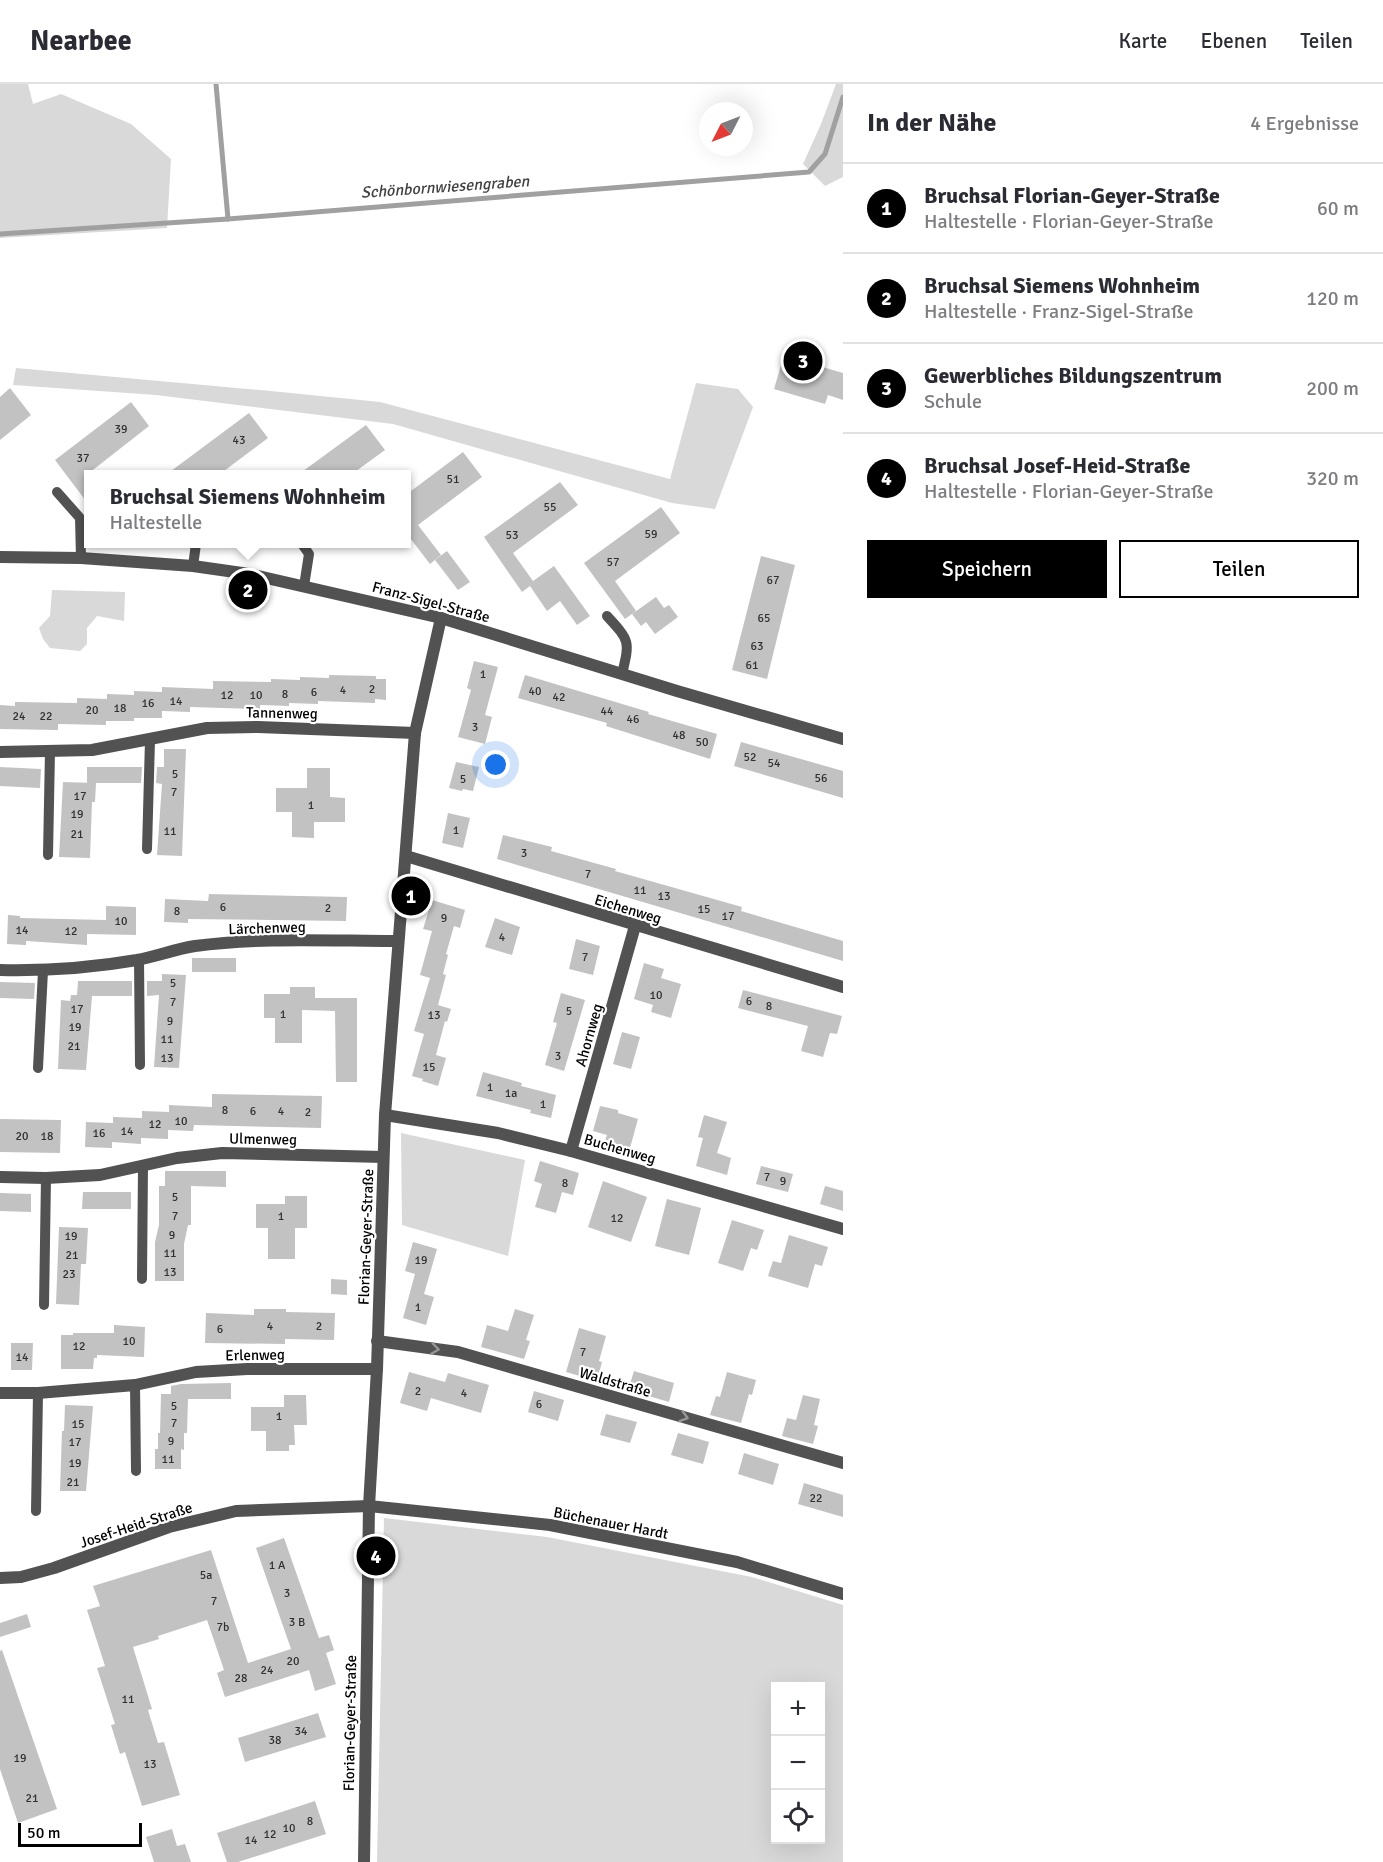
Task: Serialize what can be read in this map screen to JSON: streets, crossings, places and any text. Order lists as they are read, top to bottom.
{
  "streets": {
    "street": [
      "Franz-Sigel-Straße",
      "Tannenweg",
      "Eichenweg",
      "Lärchenweg",
      "Ahornweg",
      "Ulmenweg",
      "Buchenweg",
      "Florian-Geyer-Straße",
      "Erlenweg",
      "Waldstraße",
      "Büchenauer Hardt",
      "Josef-Heid-Straße"
    ]
  },
  "crossings": [
    ["Franz-Sigel-Straße", "Florian-Geyer-Straße"],
    ["Tannenweg", "Florian-Geyer-Straße"],
    ["Eichenweg", "Ahornweg"],
    ["Eichenweg", "Florian-Geyer-Straße"],
    ["Lärchenweg", "Florian-Geyer-Straße"],
    ["Ahornweg", "Buchenweg"],
    ["Ulmenweg", "Florian-Geyer-Straße"],
    ["Buchenweg", "Florian-Geyer-Straße"],
    ["Florian-Geyer-Straße", "Erlenweg"],
    ["Florian-Geyer-Straße", "Waldstraße"],
    ["Florian-Geyer-Straße", "Büchenauer Hardt"],
    ["Florian-Geyer-Straße", "Josef-Heid-Straße"],
    ["Büchenauer Hardt", "Josef-Heid-Straße"]
  ],
  "one_way": ["Waldstraße"],
  "water": ["Schönbornwiesengraben"],
  "house_numbers": [
    "39",
    "43",
    "37",
    "51",
    "55",
    "59",
    "53",
    "57",
    "67",
    "65",
    "63",
    "61",
    "1",
    "2",
    "4",
    "40",
    "6",
    "8",
    "12",
    "10",
    "42",
    "14",
    "16",
    "18",
    "20",
    "44",
    "24",
    "22",
    "46",
    "3",
    "48",
    "50",
    "52",
    "54",
    "5",
    "56",
    "5",
    "7",
    "17",
    "1",
    "19",
    "1",
    "11",
    "21",
    "3",
    "7",
    "11",
    "13",
    "6",
    "2",
    "15",
    "8",
    "17",
    "9",
    "10",
    "14",
    "12",
    "4",
    "7",
    "5",
    "10",
    "6",
    "7",
    "8",
    "17",
    "5",
    "1",
    "13",
    "9",
    "19",
    "11",
    "21",
    "3",
    "13",
    "15",
    "1",
    "1a",
    "1",
    "8",
    "6",
    "4",
    "2",
    "10",
    "12",
    "14",
    "16",
    "20",
    "18",
    "7",
    "9",
    "8",
    "5",
    "7",
    "1",
    "12",
    "9",
    "19",
    "11",
    "21",
    "19",
    "13",
    "23",
    "1",
    "4",
    "2",
    "6",
    "10",
    "12",
    "7",
    "14",
    "2",
    "4",
    "6",
    "5",
    "1",
    "7",
    "15",
    "9",
    "17",
    "11",
    "19",
    "21",
    "22",
    "1 A",
    "5a",
    "3",
    "7",
    "3 B",
    "7b",
    "20",
    "24",
    "28",
    "11",
    "34",
    "38",
    "19",
    "13",
    "21",
    "8",
    "10",
    "12",
    "14"
  ],
  "scale_bar": "50 m",
  "north": "bottom left",
  "page": {
    "header": "Nearbee",
    "nav": ["Karte", "Ebenen", "Teilen"],
    "heading": ["In der Nähe", "4 Ergebnisse"],
    "list": [
      {
        "mark": "1",
        "name": "Bruchsal Florian-Geyer-Straße",
        "note": "Haltestelle · Florian-Geyer-Straße",
        "value": "60 m"
      },
      {
        "mark": "2",
        "name": "Bruchsal Siemens Wohnheim",
        "note": "Haltestelle · Franz-Sigel-Straße",
        "value": "120 m"
      },
      {
        "mark": "3",
        "name": "Gewerbliches Bildungszentrum",
        "note": "Schule",
        "value": "200 m"
      },
      {
        "mark": "4",
        "name": "Bruchsal Josef-Heid-Straße",
        "note": "Haltestelle · Florian-Geyer-Straße",
        "value": "320 m"
      }
    ],
    "pins": [
      "3",
      "2",
      "1",
      "4"
    ],
    "popup": ["Bruchsal Siemens Wohnheim", "Haltestelle"],
    "buttons": ["Speichern", "Teilen"],
    "map_buttons": ["+", "−"],
    "scale": "50 m"
  }
}
